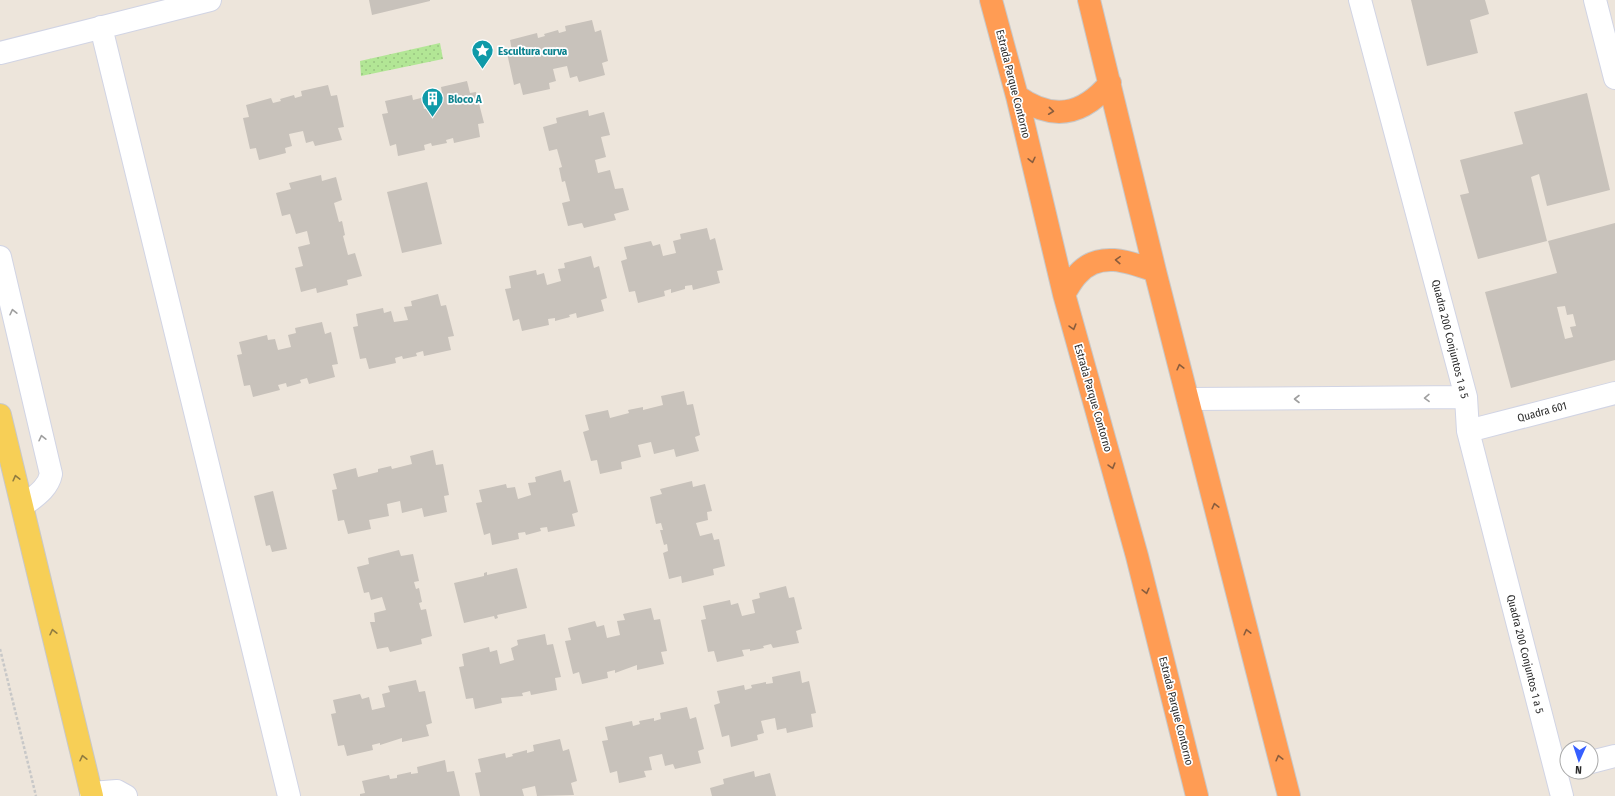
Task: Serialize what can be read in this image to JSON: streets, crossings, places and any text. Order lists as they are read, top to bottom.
{
  "streets": {
    "highway": ["Estrada Parque Contorno"],
    "street": ["Quadra 200 Conjuntos 1 a 5", "Quadra 601"]
  },
  "crossings": [
    ["Quadra 200 Conjuntos 1 a 5", "Quadra 601"]
  ],
  "places": {
    "place": ["Escultura curva"],
    "building": ["Bloco A"]
  },
  "north": "bottom"
}
